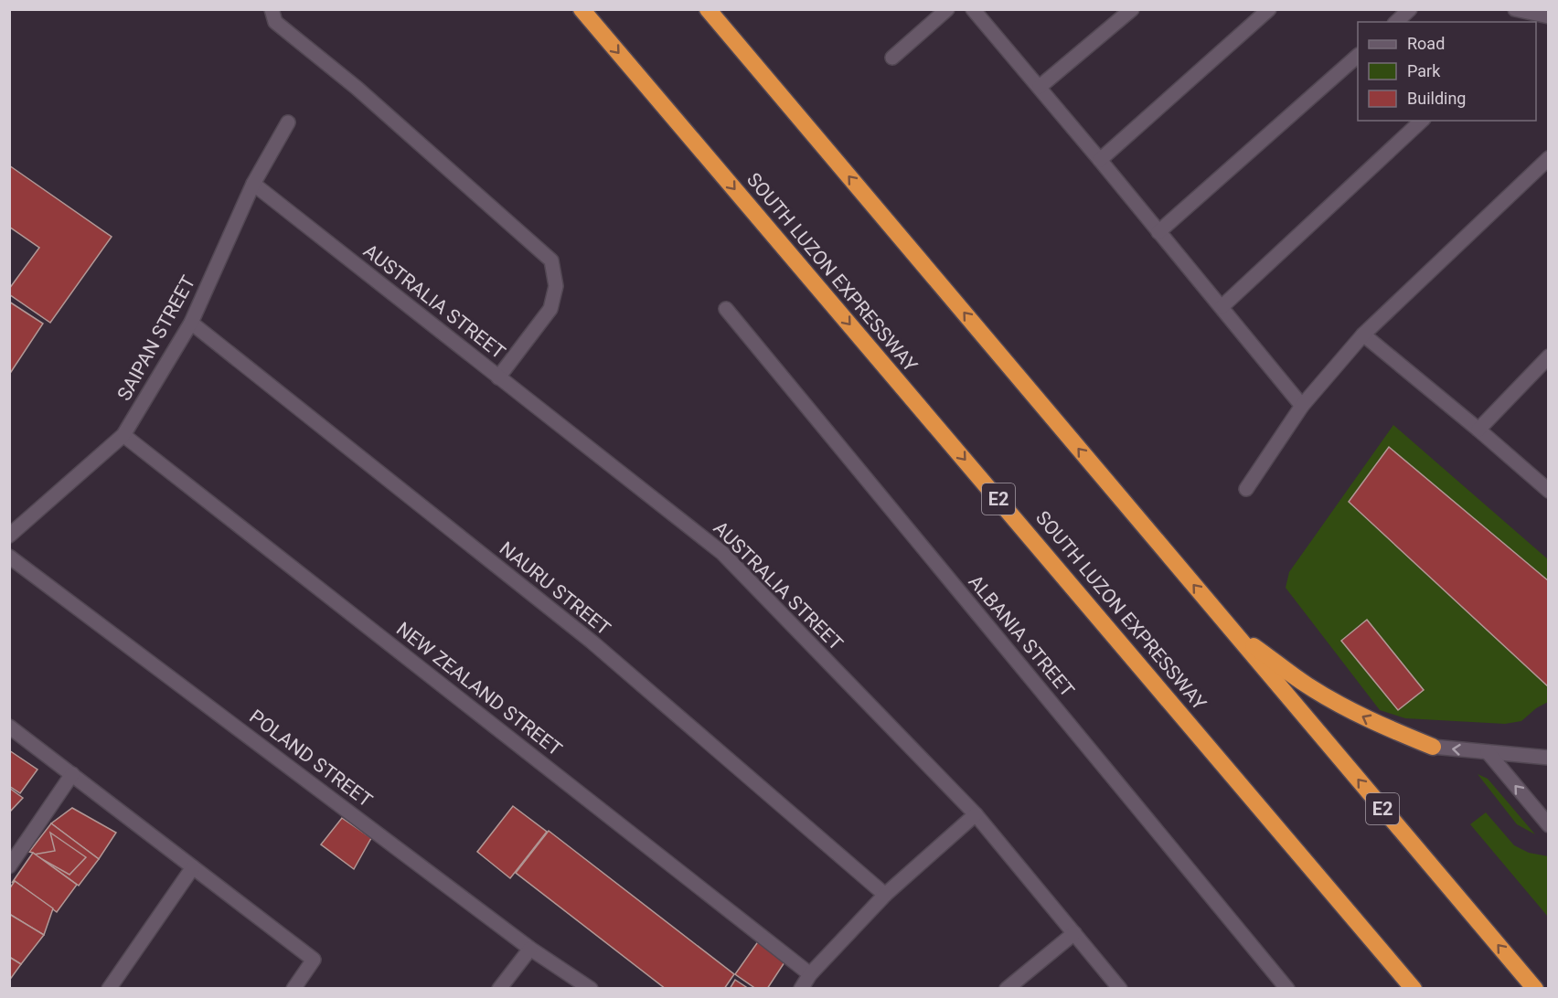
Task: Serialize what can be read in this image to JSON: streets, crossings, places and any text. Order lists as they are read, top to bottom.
{
  "streets": {
    "highway": ["SOUTH LUZON EXPRESSWAY", "E2"],
    "street": [
      "AUSTRALIA STREET",
      "SAIPAN STREET",
      "NAURU STREET",
      "ALBANIA STREET",
      "NEW ZEALAND STREET",
      "POLAND STREET"
    ]
  },
  "crossings": [
    ["AUSTRALIA STREET", "SAIPAN STREET"],
    ["SAIPAN STREET", "NAURU STREET"],
    ["SAIPAN STREET", "NEW ZEALAND STREET"]
  ],
  "legend": ["Road", "Park", "Building"]
}
